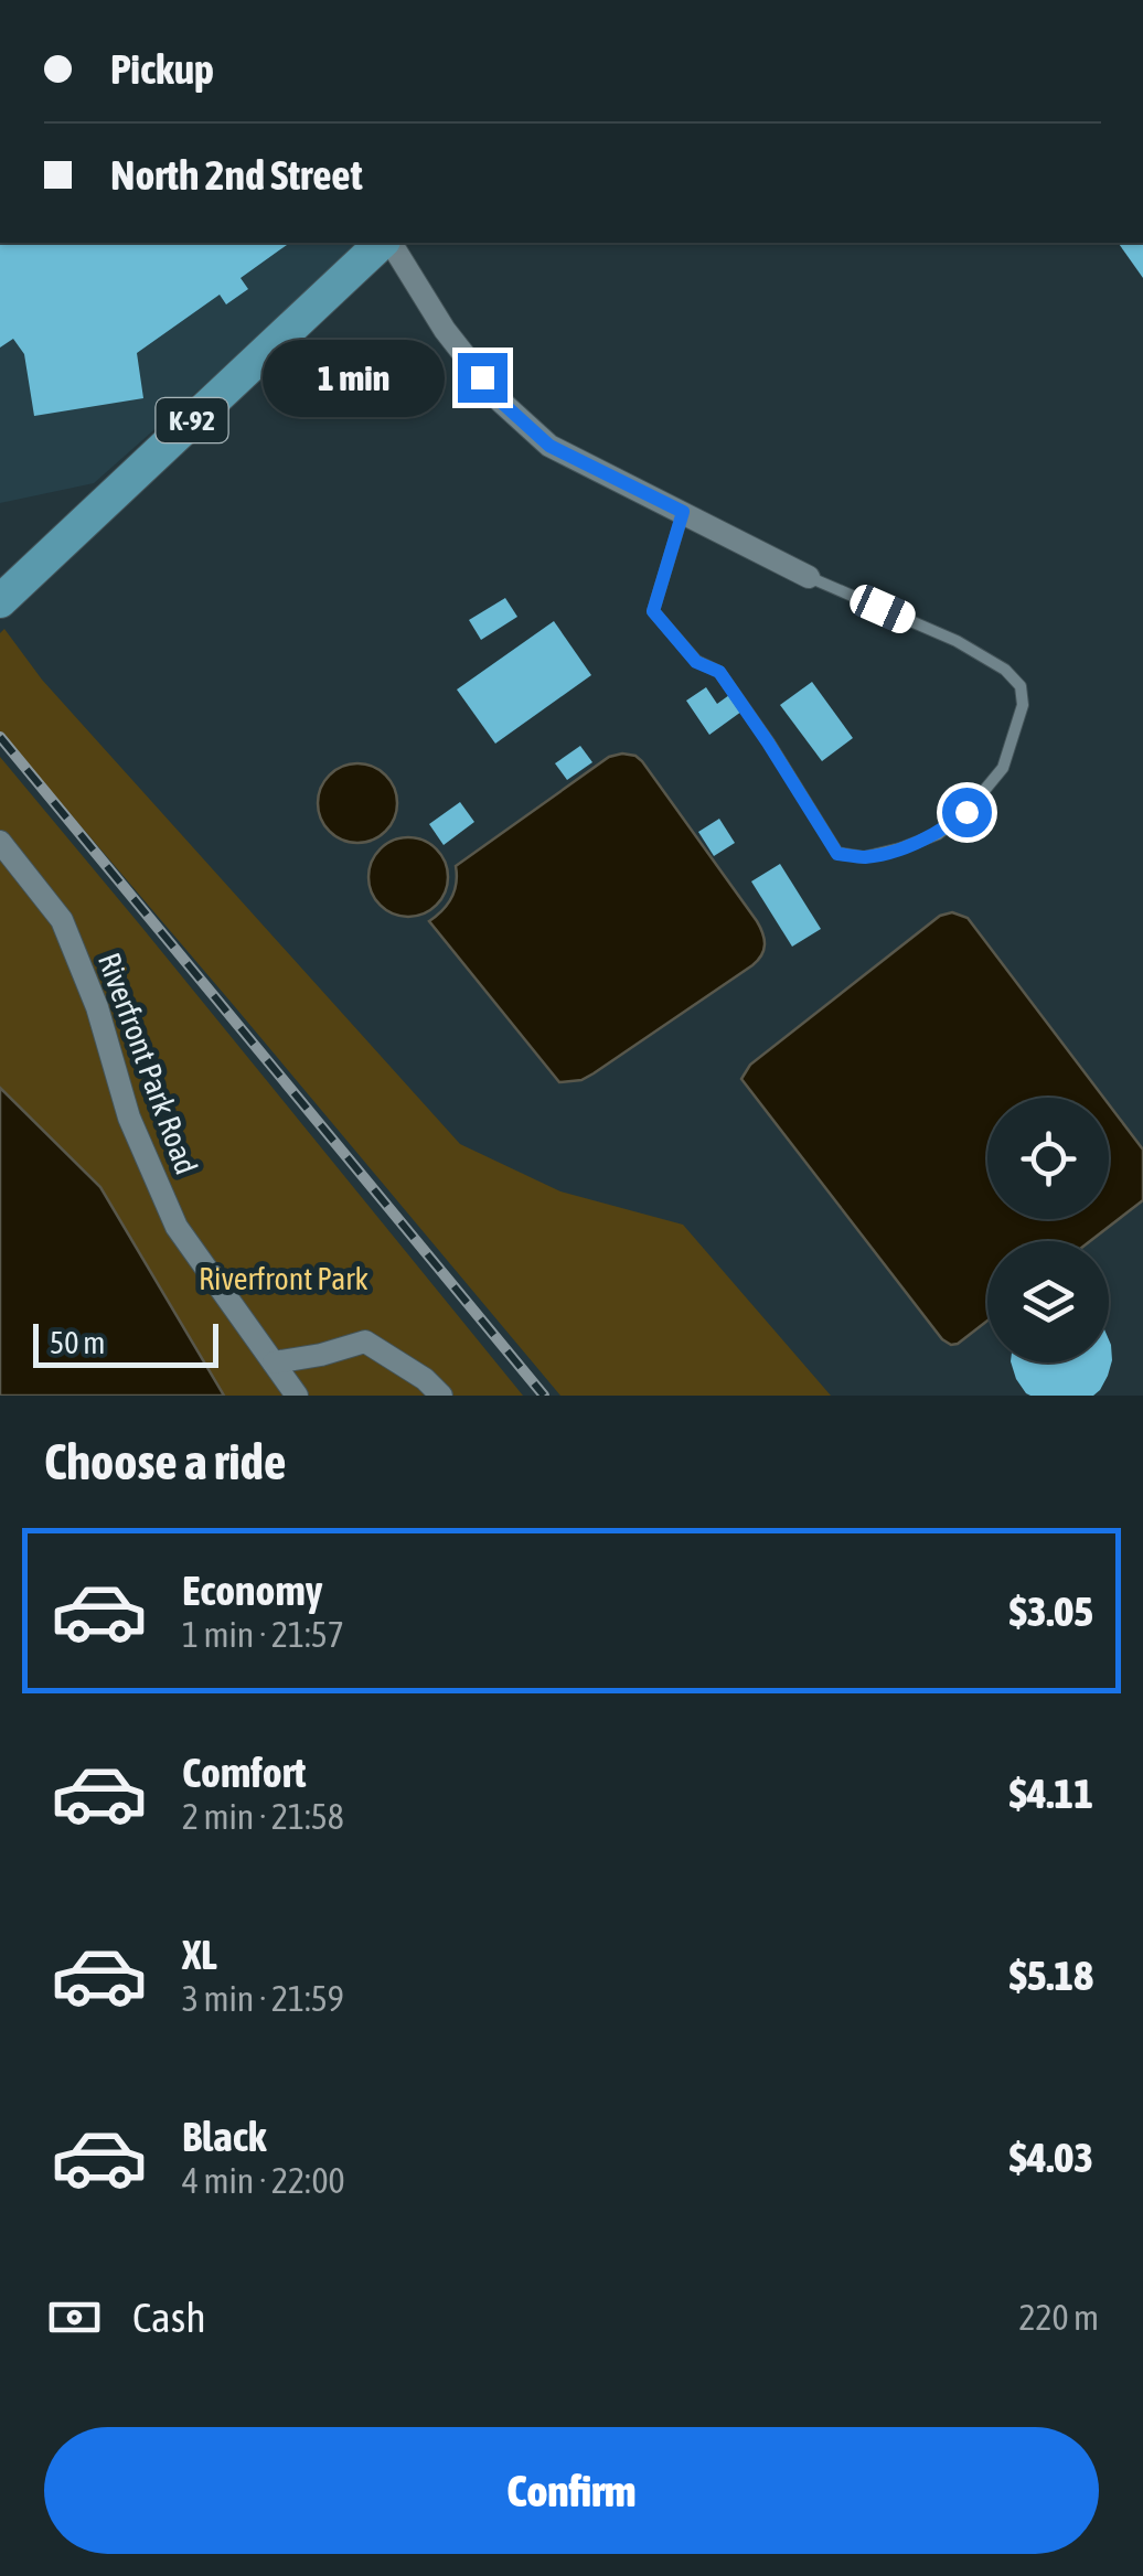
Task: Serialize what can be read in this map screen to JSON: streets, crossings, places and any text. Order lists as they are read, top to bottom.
{
  "streets": {
    "main road": ["K-92"],
    "street": ["Riverfront Park Road"]
  },
  "parks": ["Riverfront Park"],
  "scale_bar": "50 m",
  "page": {
    "banner": ["Pickup", "North 2nd Street"],
    "bubble": "1 min",
    "scale": "50 m",
    "heading": "Choose a ride",
    "list": [
      {
        "name": "Economy",
        "note": "1 min · 21:57",
        "value": "$3.05"
      },
      {
        "name": "Comfort",
        "note": "2 min · 21:58",
        "value": "$4.11"
      },
      {
        "name": "XL",
        "note": "3 min · 21:59",
        "value": "$5.18"
      },
      {
        "name": "Black",
        "note": "4 min · 22:00",
        "value": "$4.03"
      }
    ],
    "pay": ["Cash", "220 m"],
    "buttons": "Confirm"
  }
}
